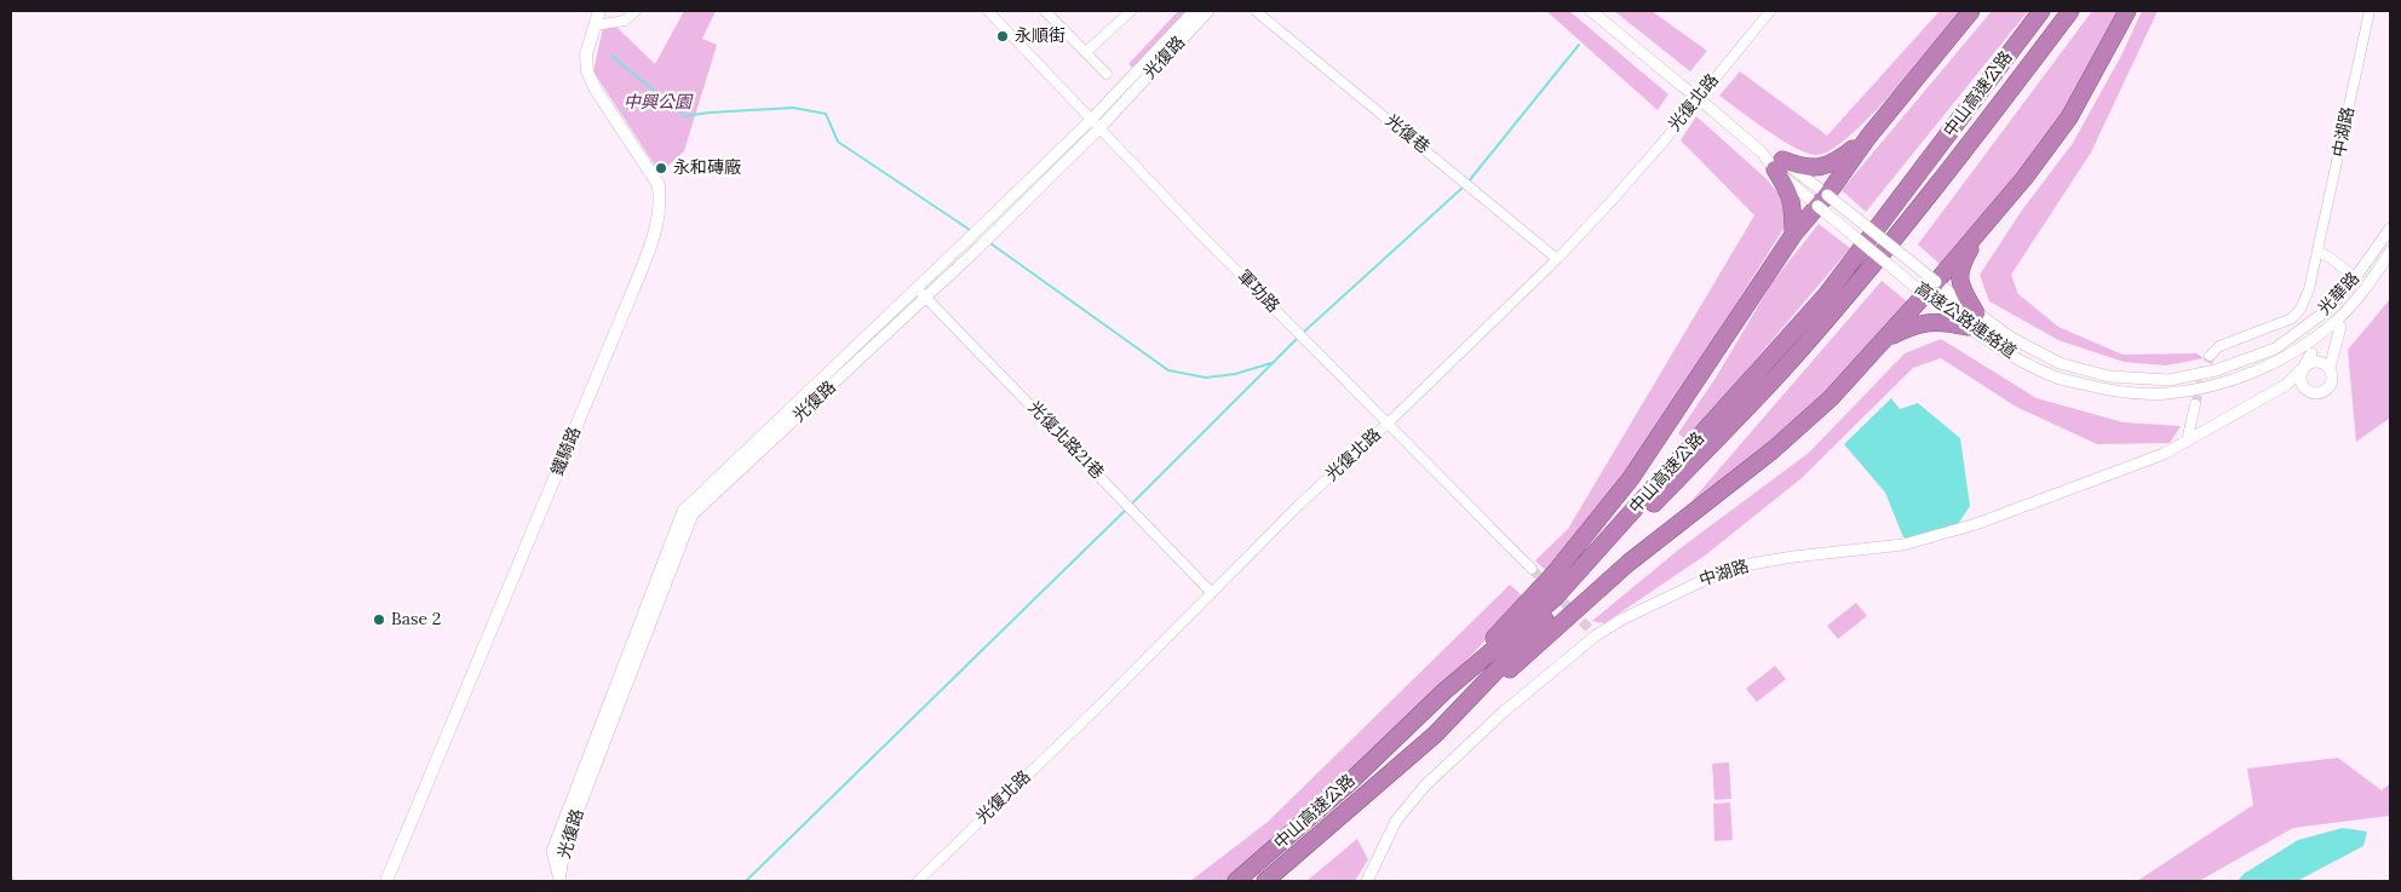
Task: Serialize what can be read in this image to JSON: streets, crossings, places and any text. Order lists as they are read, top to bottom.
{
  "streets": {
    "highway": ["中山高速公路"],
    "main road": ["鐵騎路"],
    "street": [
      "光復路",
      "光復北路",
      "中湖路",
      "光復巷",
      "軍功路",
      "光華路",
      "高速公路連絡道",
      "光復北路21巷"
    ]
  },
  "crossings": [
    ["光復路", "軍功路"],
    ["光復路", "光復北路21巷"],
    ["光復北路", "光復巷"],
    ["光復北路", "軍功路"],
    ["光復北路", "光復北路21巷"],
    ["光華路", "高速公路連絡道"]
  ],
  "parks": ["中興公園"],
  "places": ["永順街", "永和磚廠", "Base 2"]
}
